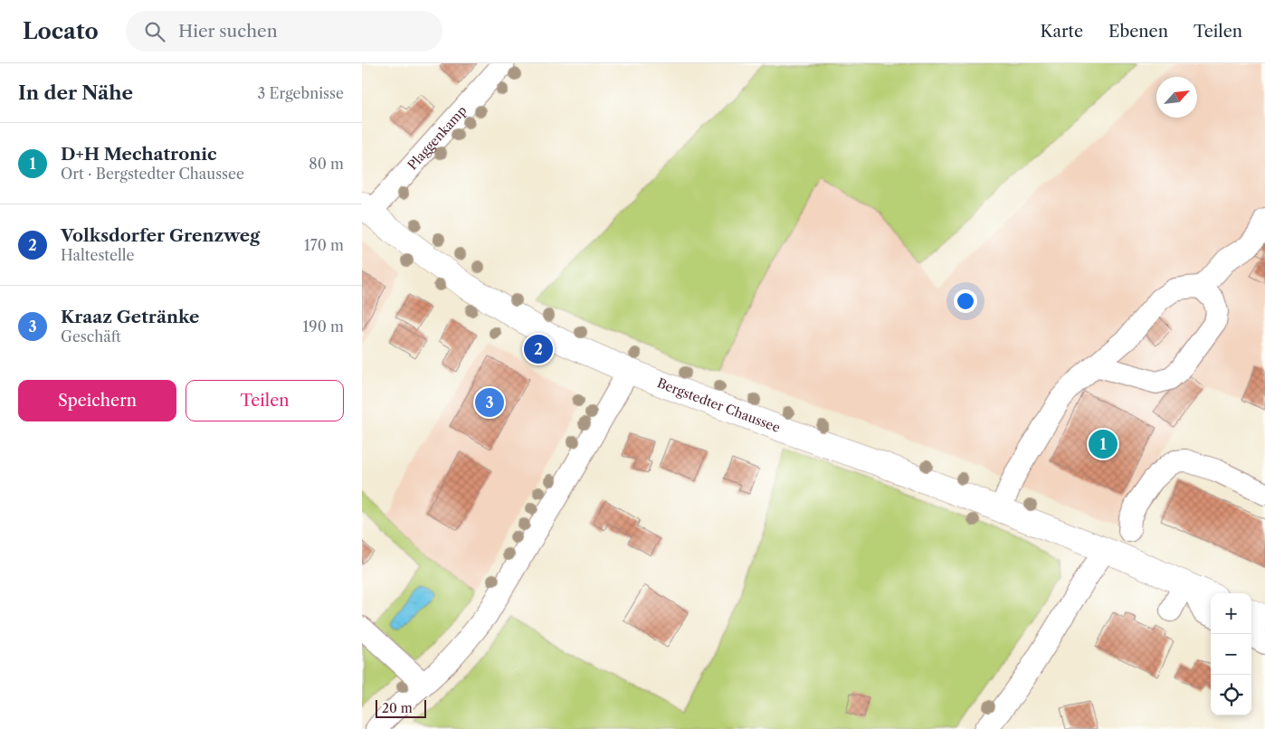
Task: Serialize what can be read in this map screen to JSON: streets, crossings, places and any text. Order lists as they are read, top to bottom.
{
  "streets": {
    "main road": ["Bergstedter Chaussee"],
    "street": ["Plaggenkamp"]
  },
  "crossings": [
    ["Plaggenkamp", "Bergstedter Chaussee"]
  ],
  "scale_bar": "20 m",
  "north": "top right",
  "page": {
    "header": "Locato",
    "search": "Hier suchen",
    "nav": ["Karte", "Ebenen", "Teilen"],
    "heading": ["In der Nähe", "3 Ergebnisse"],
    "list": [
      {
        "mark": "1",
        "name": "D+H Mechatronic",
        "note": "Ort · Bergstedter Chaussee",
        "value": "80 m"
      },
      {
        "mark": "2",
        "name": "Volksdorfer Grenzweg",
        "note": "Haltestelle",
        "value": "170 m"
      },
      {
        "mark": "3",
        "name": "Kraaz Getränke",
        "note": "Geschäft",
        "value": "190 m"
      }
    ],
    "pins": ["2", "3", "1"],
    "buttons": ["Speichern", "Teilen"],
    "map_buttons": ["+", "−"],
    "scale": "20 m"
  }
}
